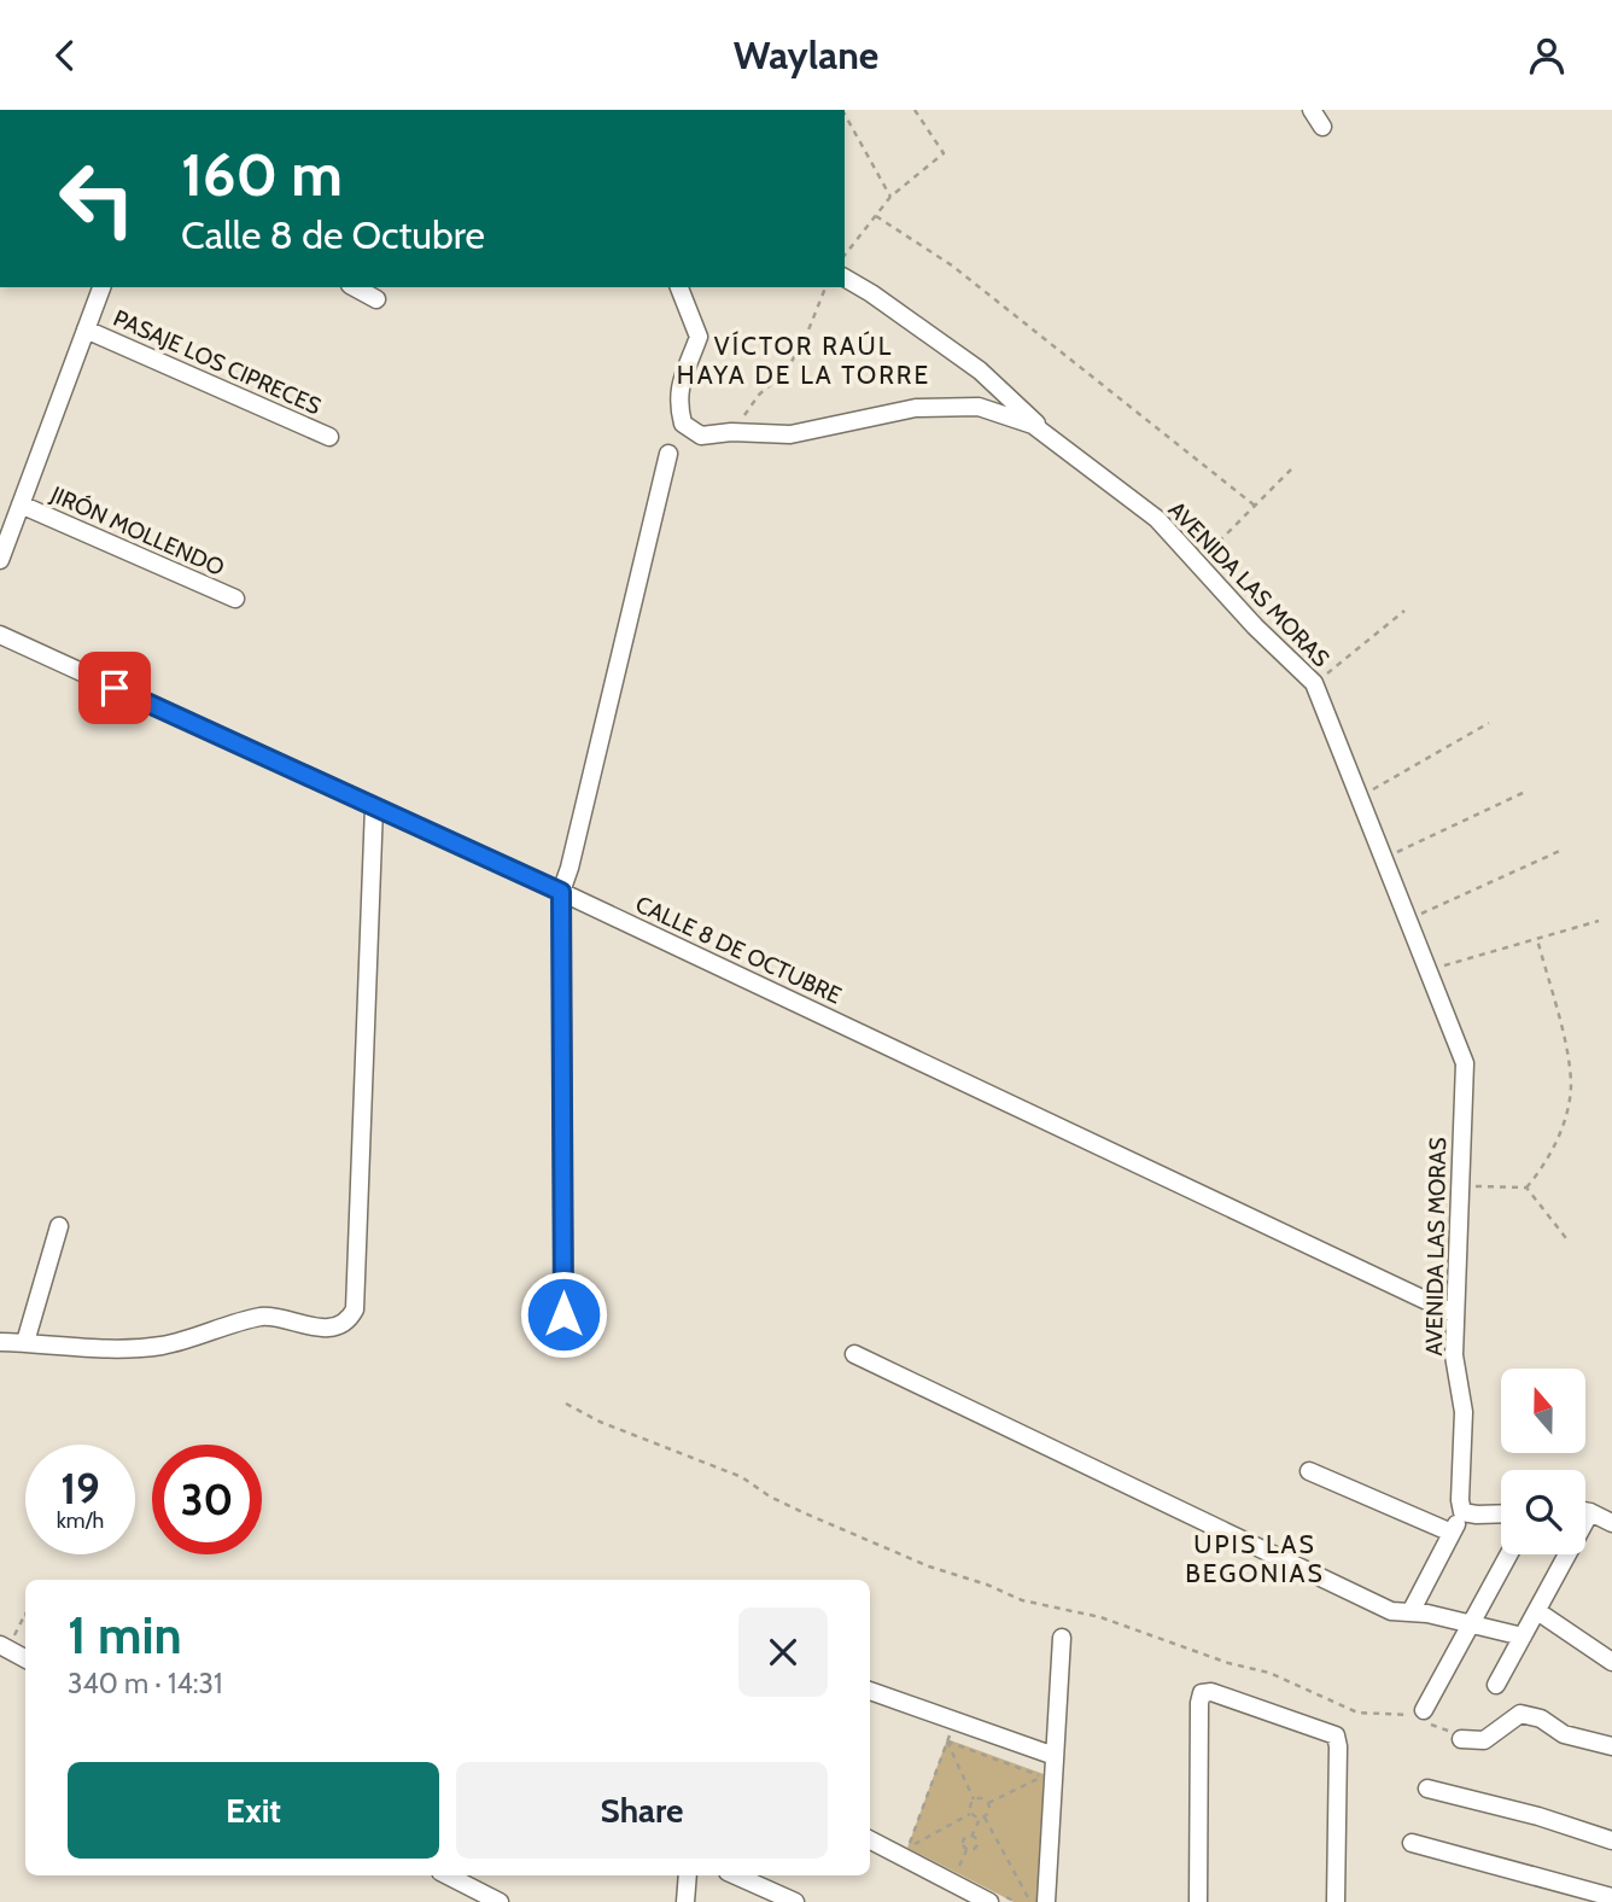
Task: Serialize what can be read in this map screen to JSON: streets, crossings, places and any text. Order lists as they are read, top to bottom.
{
  "streets": {
    "street": [
      "PASAJE LOS CIPRECES",
      "JIRÓN MOLLENDO",
      "AVENIDA LAS MORAS",
      "CALLE 8 DE OCTUBRE"
    ]
  },
  "crossings": [
    ["AVENIDA LAS MORAS", "CALLE 8 DE OCTUBRE"]
  ],
  "districts": ["VÍCTOR RAÚL HAYA DE LA TORRE", "UPIS LAS BEGONIAS"],
  "north": "top",
  "page": {
    "header": "Waylane",
    "turn": ["160 m", "Calle 8 de Octubre"],
    "speed": "19 km/h",
    "limit": "30",
    "heading": ["1 min", "340 m · 14:31"],
    "buttons": ["Exit", "Share"]
  }
}
